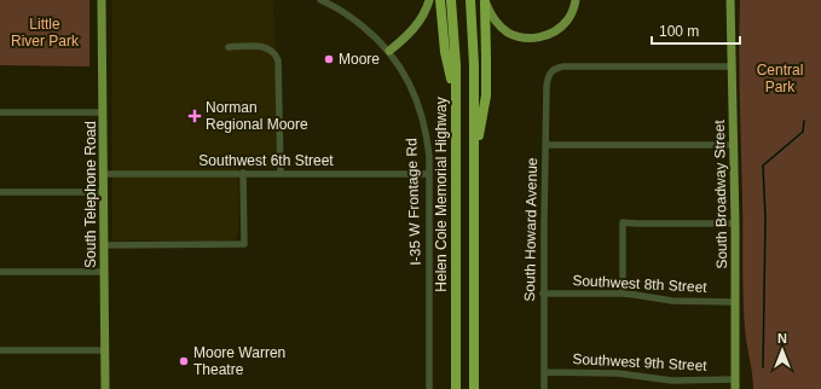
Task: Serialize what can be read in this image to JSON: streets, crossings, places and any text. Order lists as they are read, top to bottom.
{
  "streets": {
    "highway": ["Helen Cole Memorial Highway"],
    "main road": ["South Telephone Road", "South Broadway Street"],
    "street": [
      "Southwest 6th Street",
      "I-35 W Frontage Rd",
      "South Howard Avenue",
      "Southwest 8th Street",
      "Southwest 9th Street"
    ]
  },
  "crossings": [
    ["Southwest 6th Street", "South Telephone Road"],
    ["Southwest 6th Street", "I-35 W Frontage Rd"],
    ["South Broadway Street", "South Howard Avenue"],
    ["South Broadway Street", "Southwest 8th Street"],
    ["South Broadway Street", "Southwest 9th Street"],
    ["South Howard Avenue", "Southwest 8th Street"],
    ["South Howard Avenue", "Southwest 9th Street"]
  ],
  "parks": ["Little River Park", "Central Park"],
  "places": {
    "other": ["Moore", "Moore Warren Theatre"],
    "health": ["Norman Regional Moore"]
  },
  "scale_bar": "100 m",
  "north": "top"
}
